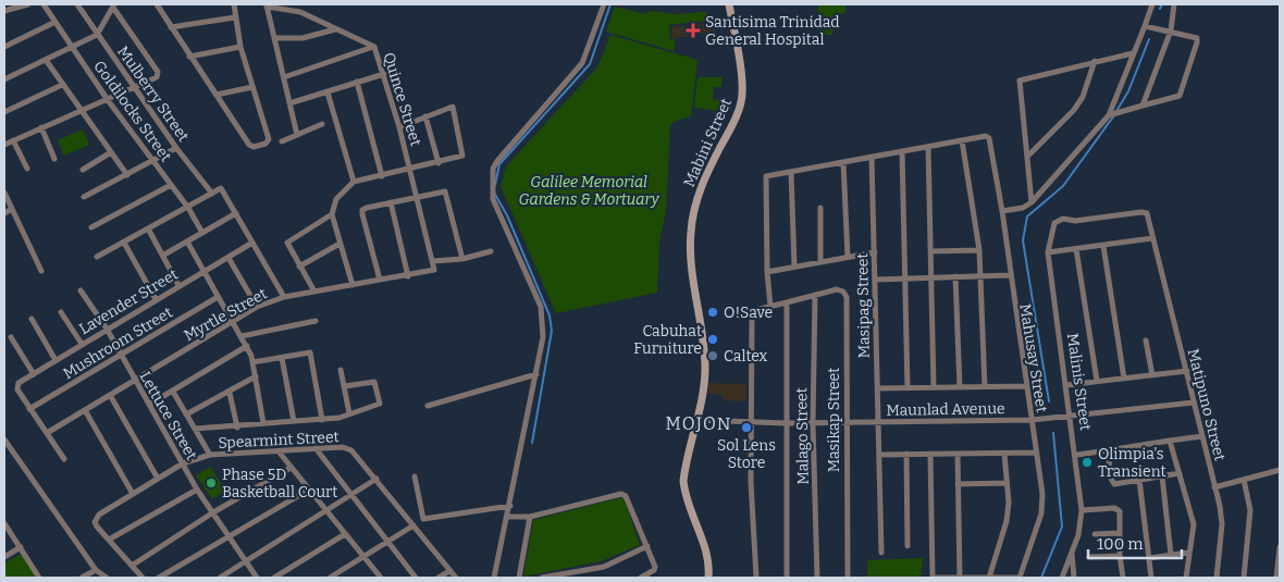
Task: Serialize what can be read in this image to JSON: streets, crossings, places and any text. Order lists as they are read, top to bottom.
{
  "streets": {
    "main road": ["Mabini Street"],
    "street": [
      "Mulberry Street",
      "Quince Street",
      "Goldilocks Street",
      "Lavender Street",
      "Masipag Street",
      "Myrtle Street",
      "Mushroom Street",
      "Mahusay Street",
      "Malinis Street",
      "Matipuno Street",
      "Maunlad Avenue",
      "Lettuce Street",
      "Masikap Street",
      "Malago Street",
      "Spearmint Street"
    ]
  },
  "crossings": [
    ["Quince Street", "Myrtle Street"],
    ["Mabini Street", "Maunlad Avenue"],
    ["Lavender Street", "Mushroom Street"],
    ["Lavender Street", "Lettuce Street"],
    ["Masipag Street", "Maunlad Avenue"],
    ["Myrtle Street", "Lettuce Street"],
    ["Mushroom Street", "Lettuce Street"],
    ["Mahusay Street", "Maunlad Avenue"],
    ["Malinis Street", "Matipuno Street"],
    ["Malinis Street", "Maunlad Avenue"],
    ["Matipuno Street", "Maunlad Avenue"],
    ["Maunlad Avenue", "Masikap Street"],
    ["Maunlad Avenue", "Malago Street"],
    ["Lettuce Street", "Spearmint Street"],
    ["Masikap Street", "Malago Street"]
  ],
  "districts": ["MOJON"],
  "parks": ["Galilee Memorial Gardens & Mortuary"],
  "places": {
    "health": ["Santisima Trinidad General Hospital"],
    "other": [
      "O!Save",
      "Cabuhat Furniture",
      "Caltex",
      "Sol Lens Store",
      "Olimpia's Transient",
      "Phase 5D Basketball Court"
    ]
  },
  "scale_bar": "100 m"
}
